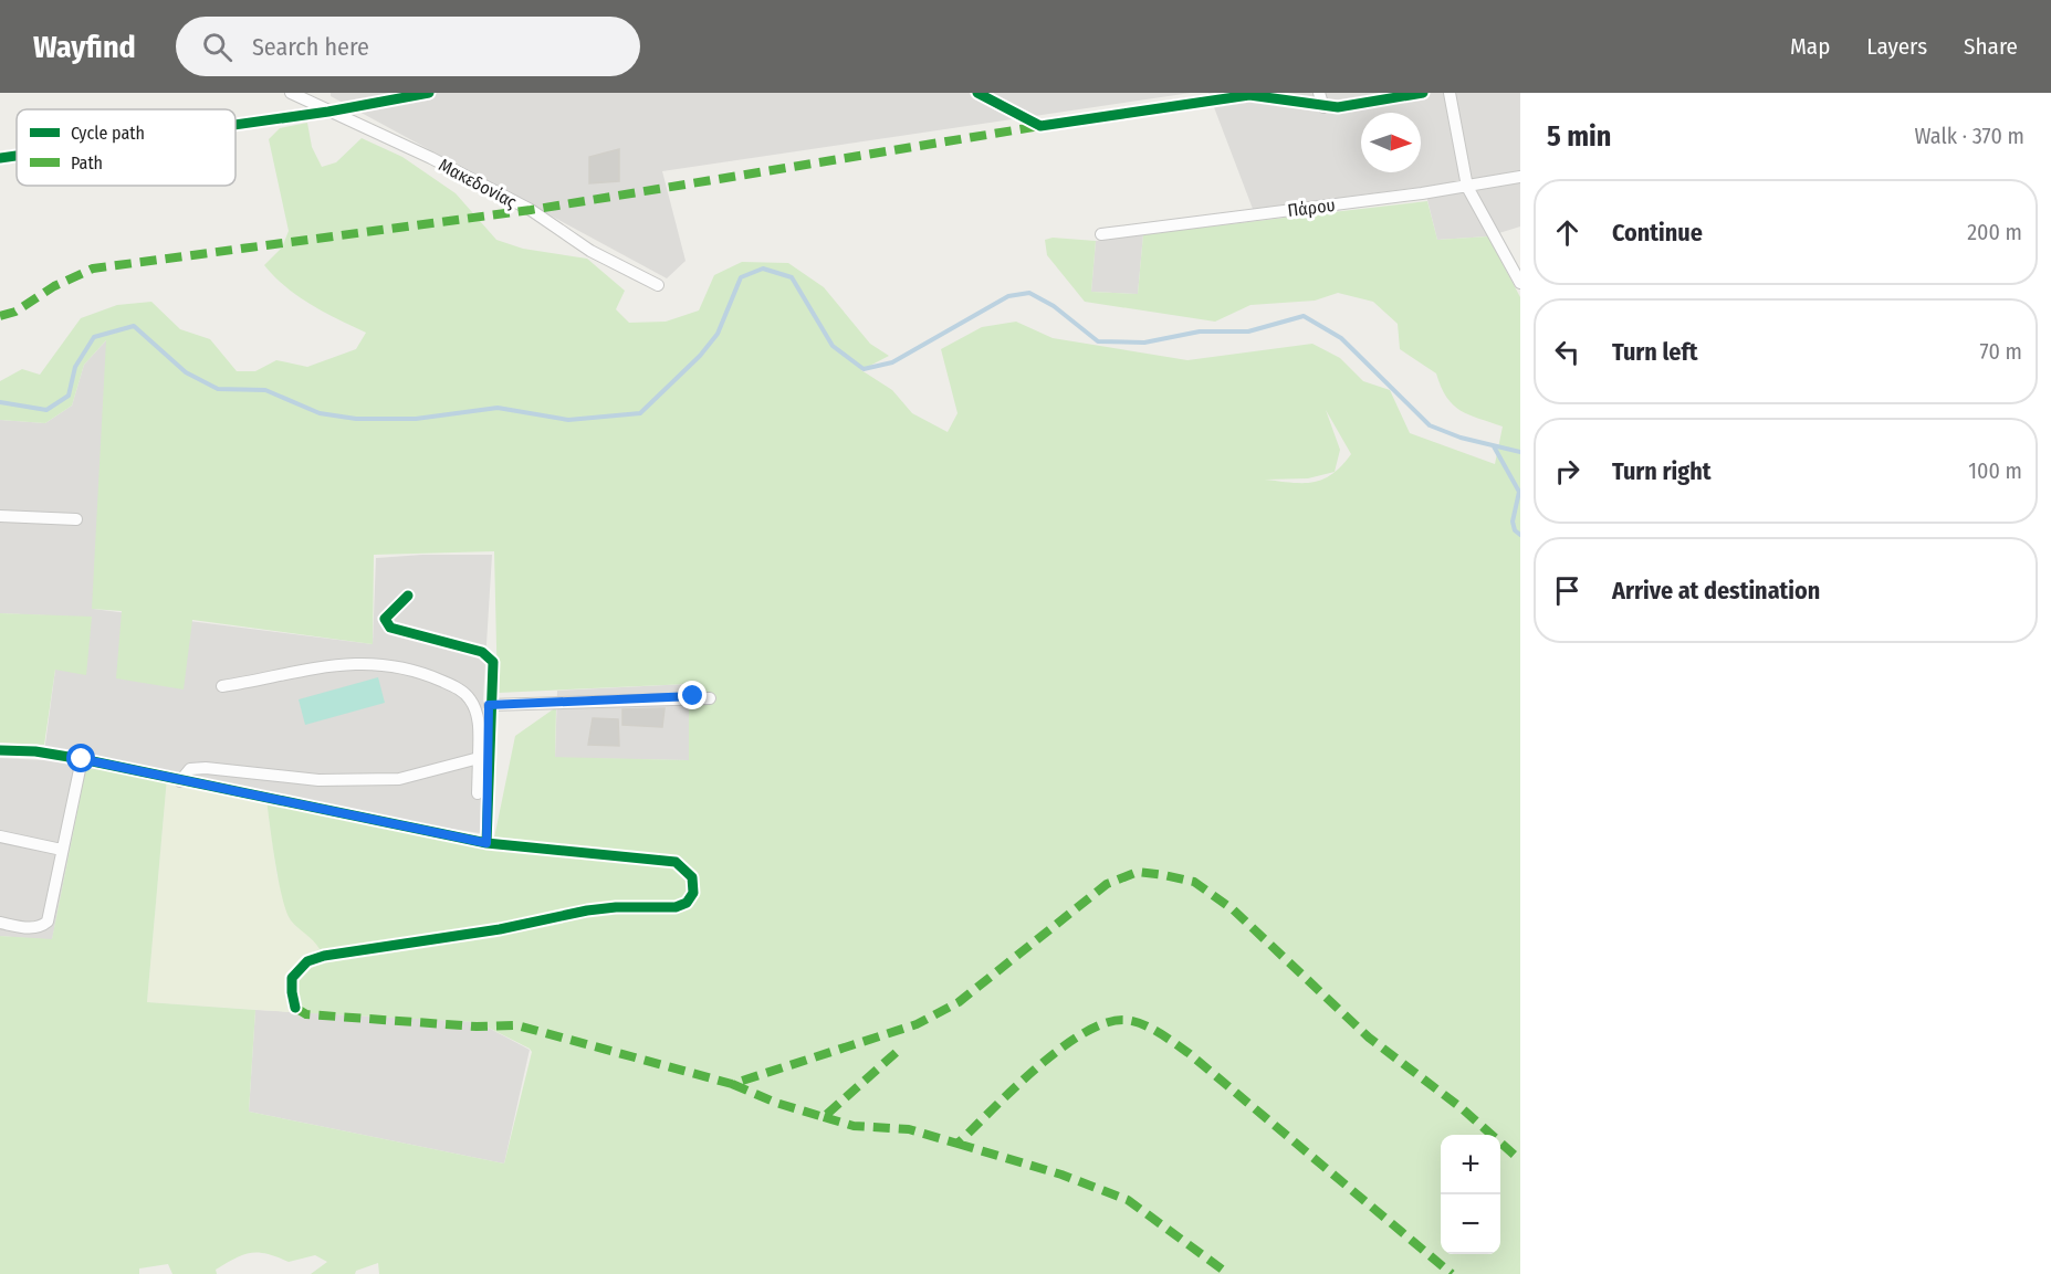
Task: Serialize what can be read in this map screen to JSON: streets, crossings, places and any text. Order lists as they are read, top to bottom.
{
  "streets": {
    "street": ["Μακεδονίας", "Πάρου"]
  },
  "legend": ["Cycle path", "Path"],
  "north": "right",
  "page": {
    "header": "Wayfind",
    "search": "Search here",
    "nav": ["Map", "Layers", "Share"],
    "heading": ["5 min", "Walk · 370 m"],
    "list": [
      ["Continue", "200 m"],
      ["Turn left", "70 m"],
      ["Turn right", "100 m"],
      "Arrive at destination"
    ],
    "map_buttons": ["+", "−"]
  }
}
